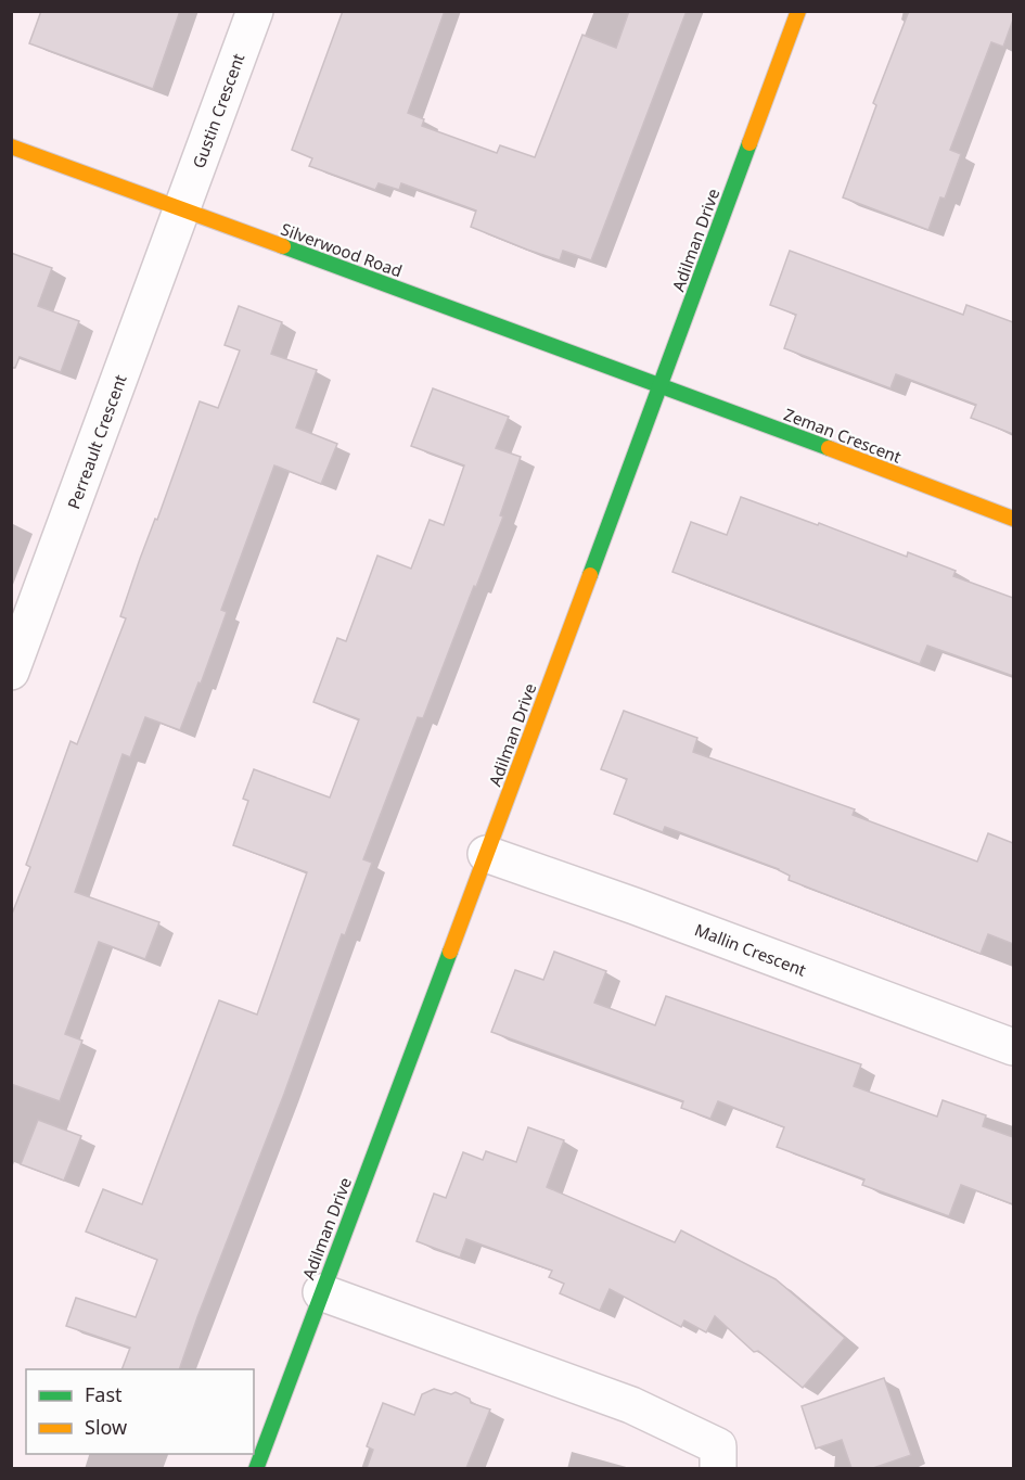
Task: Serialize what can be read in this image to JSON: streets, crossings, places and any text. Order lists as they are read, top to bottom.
{
  "streets": {
    "street": [
      "Gustin Crescent",
      "Adilman Drive",
      "Silverwood Road",
      "Zeman Crescent",
      "Perreault Crescent",
      "Mallin Crescent"
    ]
  },
  "crossings": [
    ["Gustin Crescent", "Silverwood Road"],
    ["Gustin Crescent", "Perreault Crescent"],
    ["Adilman Drive", "Silverwood Road"],
    ["Adilman Drive", "Zeman Crescent"],
    ["Adilman Drive", "Mallin Crescent"],
    ["Silverwood Road", "Zeman Crescent"],
    ["Silverwood Road", "Perreault Crescent"]
  ],
  "legend": ["Fast", "Slow"]
}
